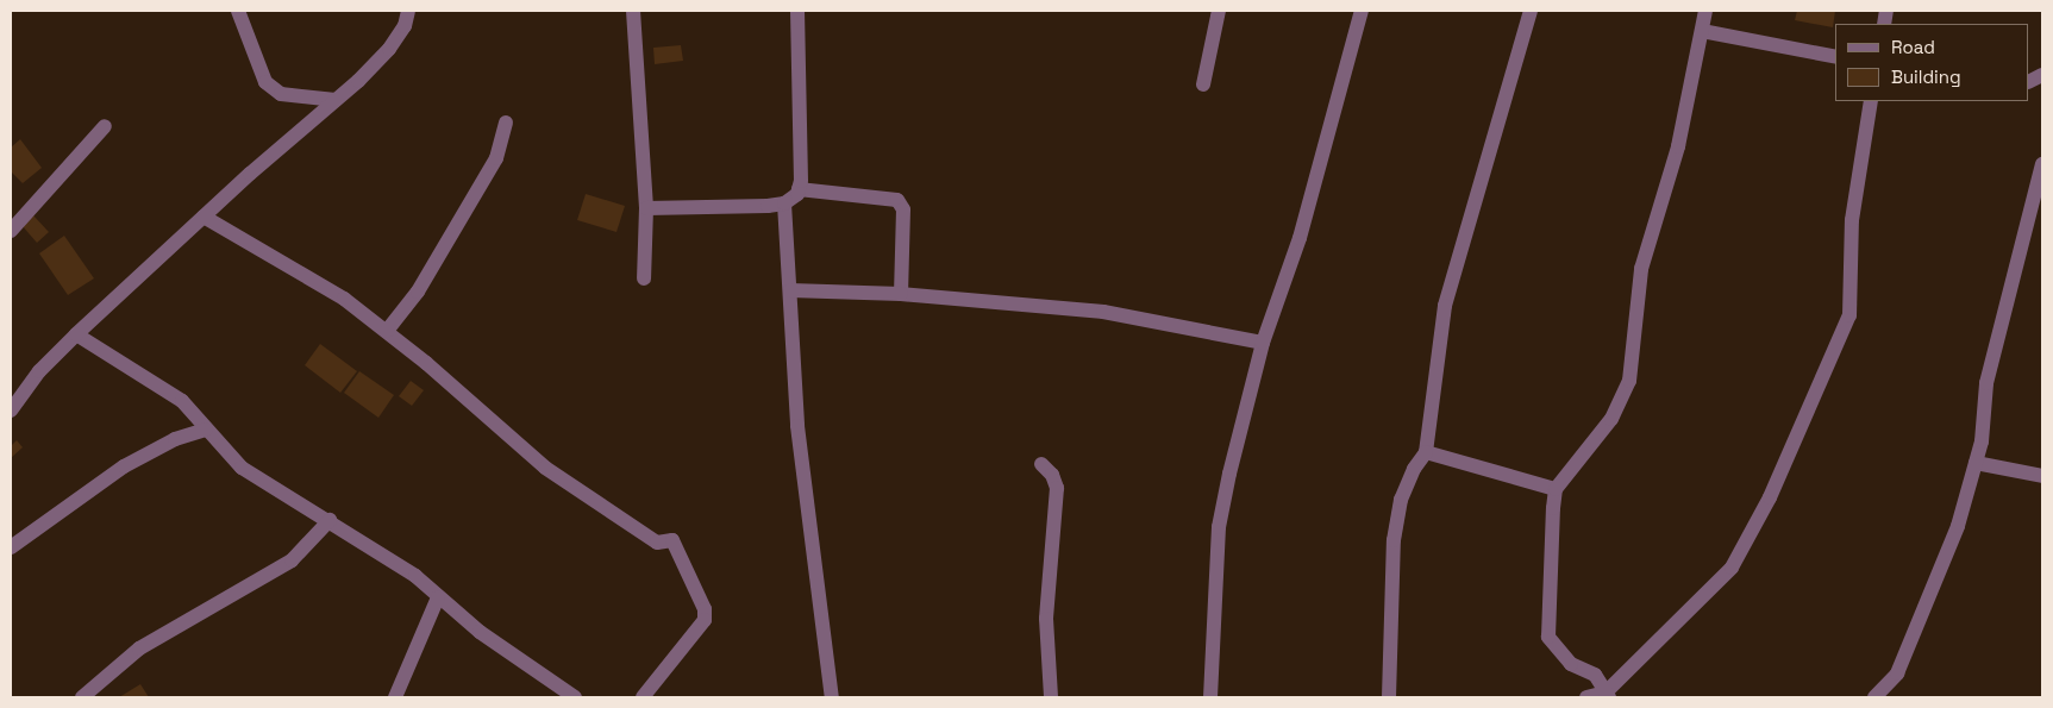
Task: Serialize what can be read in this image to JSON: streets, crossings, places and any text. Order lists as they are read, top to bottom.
{
  "legend": ["Road", "Building"]
}
